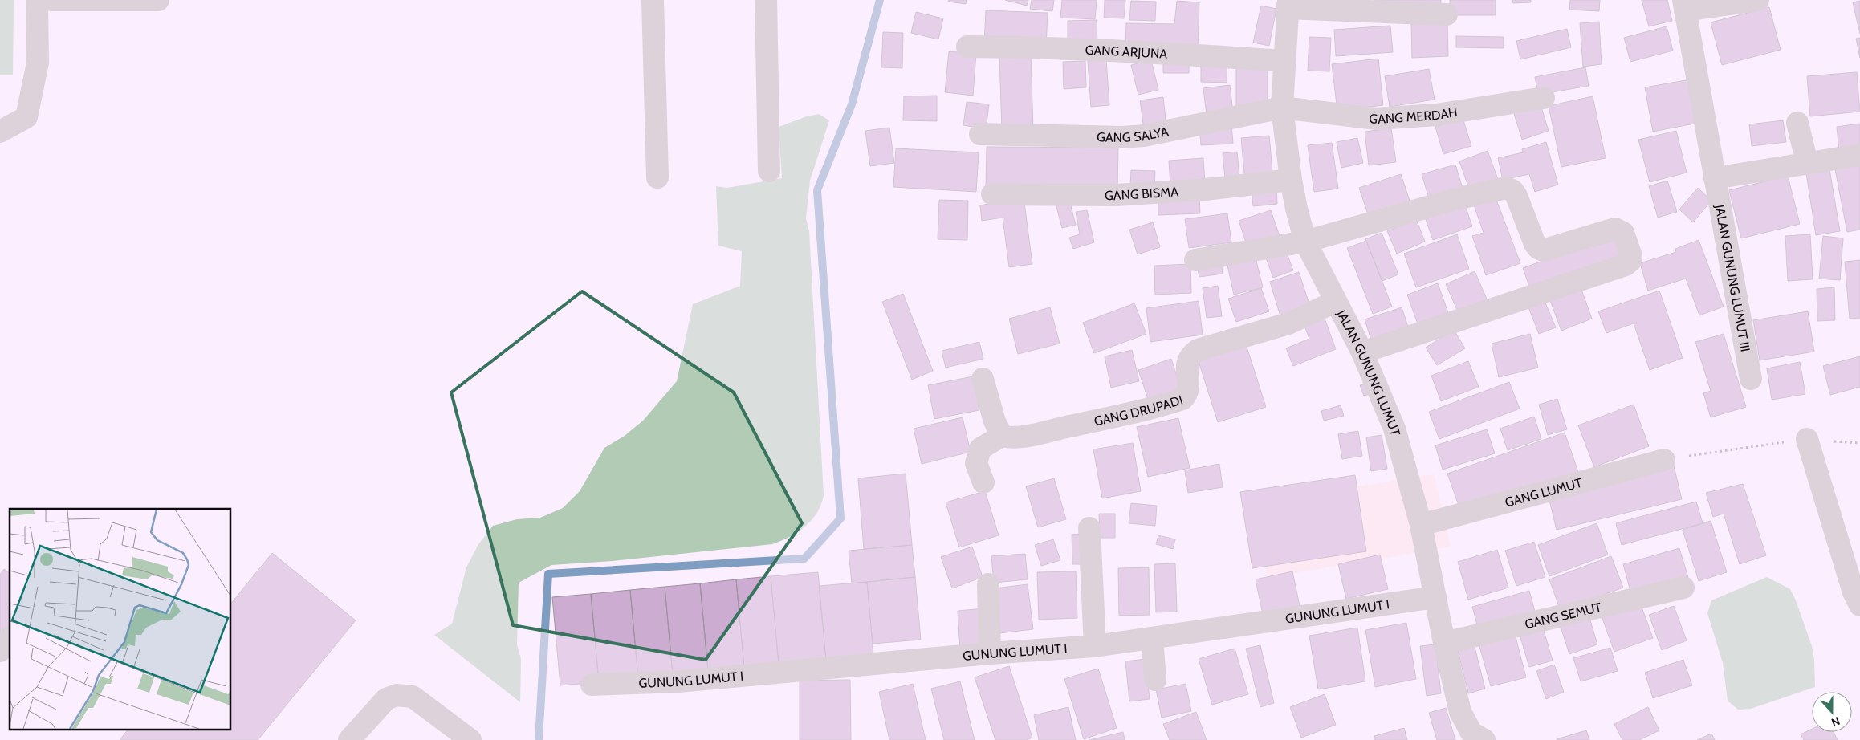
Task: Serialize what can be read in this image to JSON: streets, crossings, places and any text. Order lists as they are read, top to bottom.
{
  "streets": {
    "street": [
      "GANG ARJUNA",
      "GANG MERDAH",
      "GANG SALYA",
      "GANG BISMA",
      "JALAN GUNUNG LUMUT III",
      "JALAN GUNUNG LUMUT",
      "GANG DRUPADI",
      "GANG LUMUT",
      "GUNUNG LUMUT I",
      "GANG SEMUT"
    ]
  },
  "crossings": [
    ["GANG ARJUNA", "JALAN GUNUNG LUMUT"],
    ["GANG MERDAH", "GANG SALYA"],
    ["GANG MERDAH", "JALAN GUNUNG LUMUT"],
    ["GANG SALYA", "JALAN GUNUNG LUMUT"],
    ["GANG BISMA", "JALAN GUNUNG LUMUT"],
    ["JALAN GUNUNG LUMUT", "GANG DRUPADI"],
    ["JALAN GUNUNG LUMUT", "GANG LUMUT"],
    ["JALAN GUNUNG LUMUT", "GUNUNG LUMUT I"],
    ["JALAN GUNUNG LUMUT", "GANG SEMUT"]
  ],
  "north": "bottom"
}
